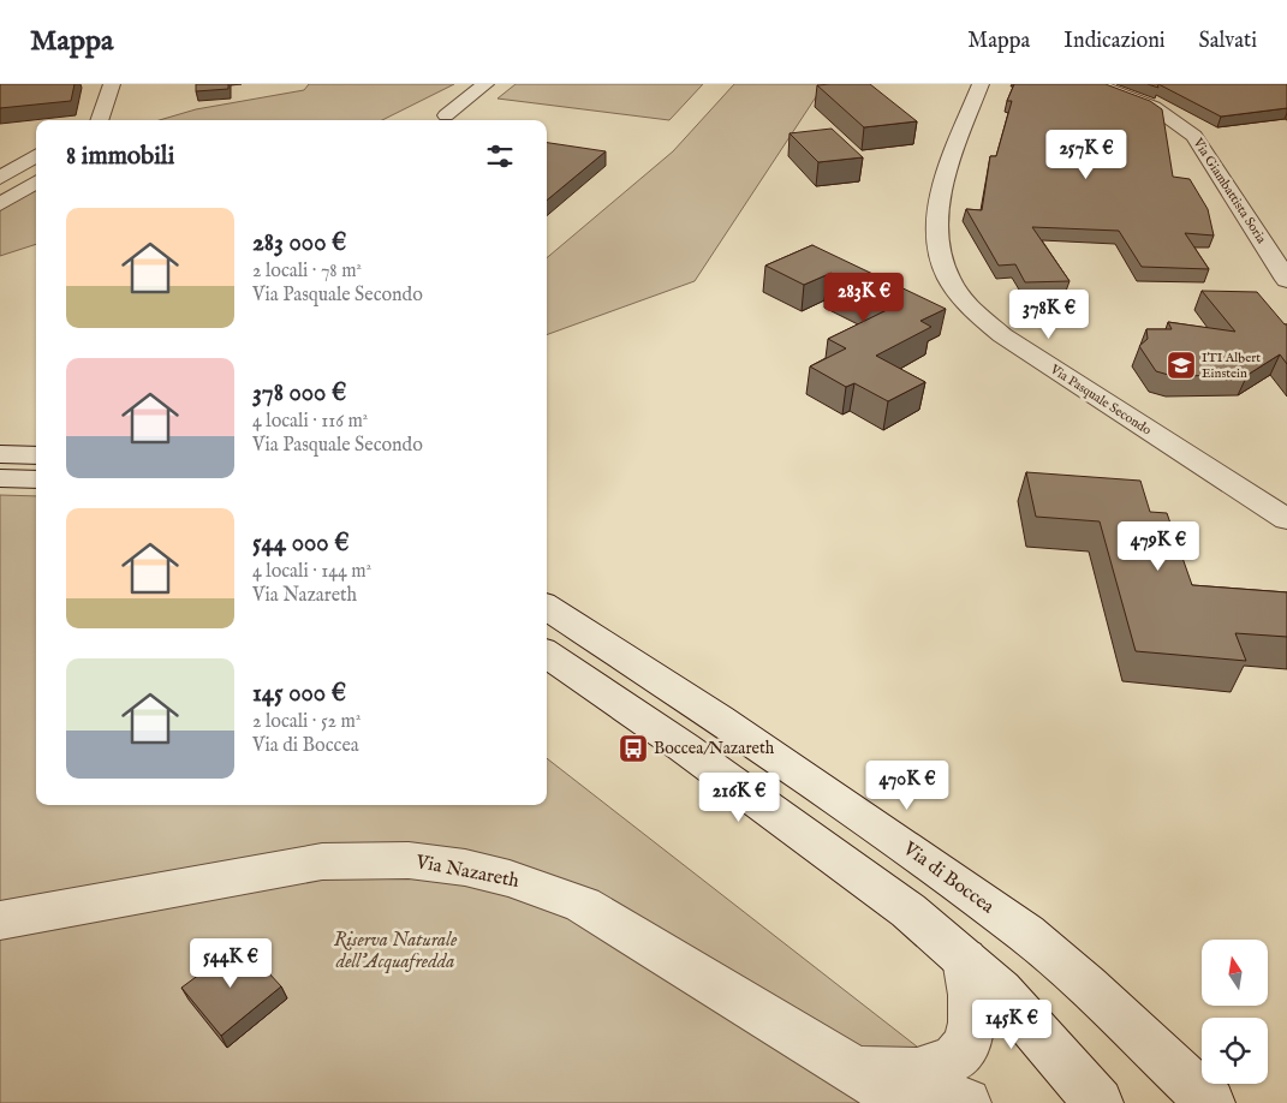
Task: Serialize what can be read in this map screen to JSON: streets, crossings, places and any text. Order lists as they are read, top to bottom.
{
  "streets": {
    "street": [
      "Via Giambattista Soria",
      "Via Pasquale Secondo",
      "Via Nazareth",
      "Via di Boccea"
    ]
  },
  "parks": ["Riserva Naturale dell'Acquafredda"],
  "places": {
    "school or university": ["ITI Albert Einstein"],
    "bus stop": ["Boccea/Nazareth"]
  },
  "north": "top",
  "page": {
    "header": "Mappa",
    "nav": ["Mappa", "Indicazioni", "Salvati"],
    "heading": "8 immobili",
    "price": [
      "257K €",
      "283K €",
      "378K €",
      "479K €",
      "470K €",
      "216K €",
      "544K €",
      "145K €"
    ],
    "list": [
      {
        "name": "283 000 €",
        "note": "2 locali · 78 m² · Via Pasquale Secondo"
      },
      {
        "name": "378 000 €",
        "note": "4 locali · 116 m² · Via Pasquale Secondo"
      },
      {
        "name": "544 000 €",
        "note": "4 locali · 144 m² · Via Nazareth"
      },
      {
        "name": "145 000 €",
        "note": "2 locali · 52 m² · Via di Boccea"
      }
    ]
  }
}
